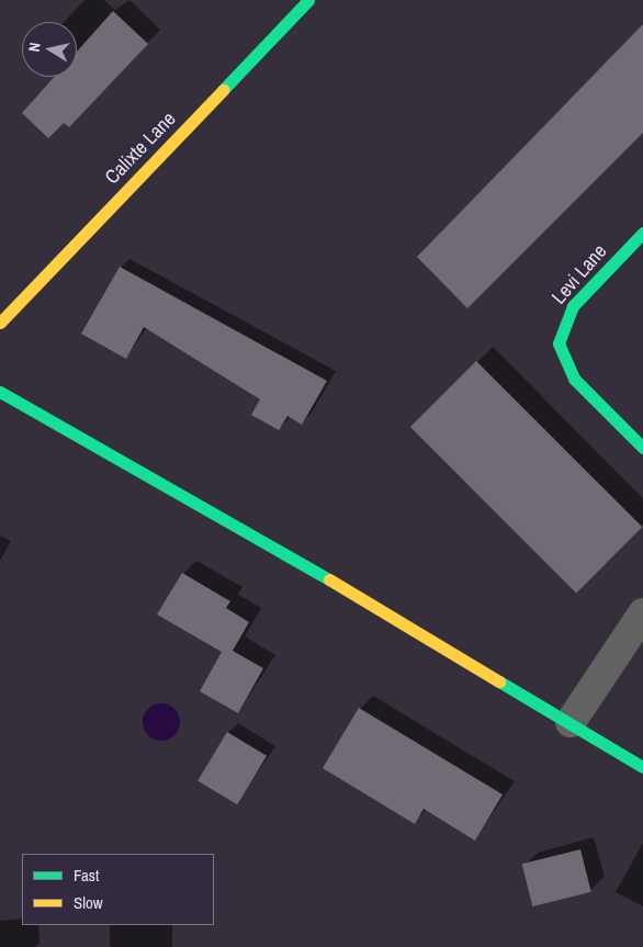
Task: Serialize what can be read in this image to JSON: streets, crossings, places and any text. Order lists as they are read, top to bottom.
{
  "streets": {
    "street": ["Calixte Lane", "Levi Lane"]
  },
  "legend": ["Fast", "Slow"],
  "north": "left"
}
